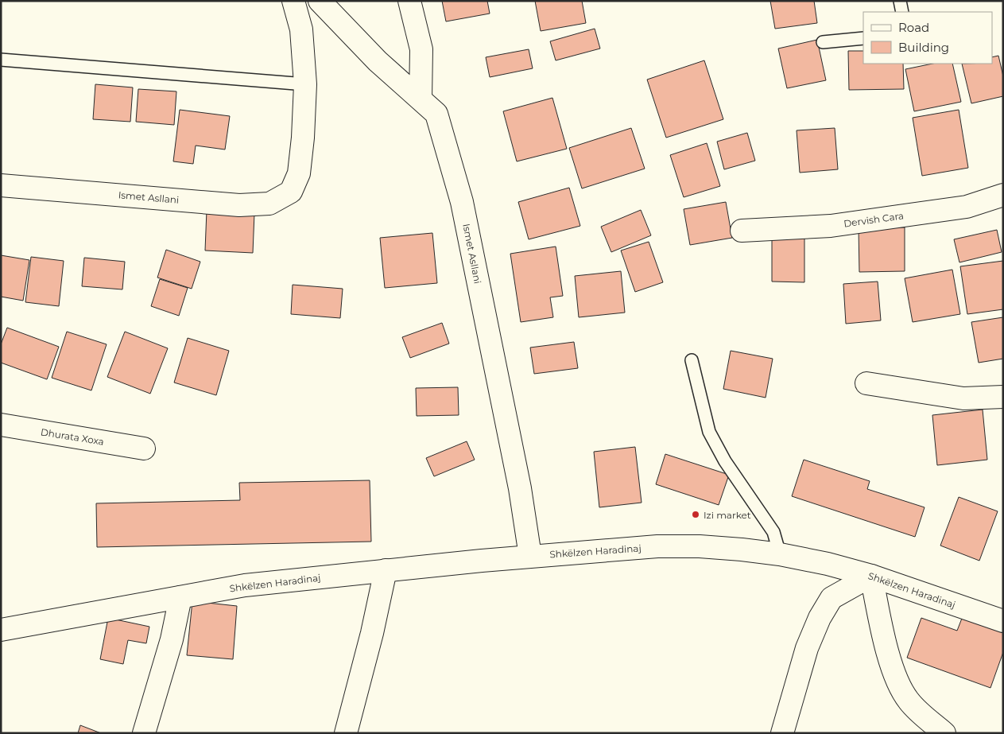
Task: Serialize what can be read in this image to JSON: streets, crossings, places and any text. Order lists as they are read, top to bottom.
{
  "streets": {
    "street": [
      "Ismet Asllani",
      "Dervish Cara",
      "Dhurata Xoxa",
      "Shkëlzen Haradinaj"
    ]
  },
  "crossings": [
    ["Ismet Asllani", "Shkëlzen Haradinaj"]
  ],
  "places": ["Izi market"],
  "legend": ["Road", "Building"]
}
